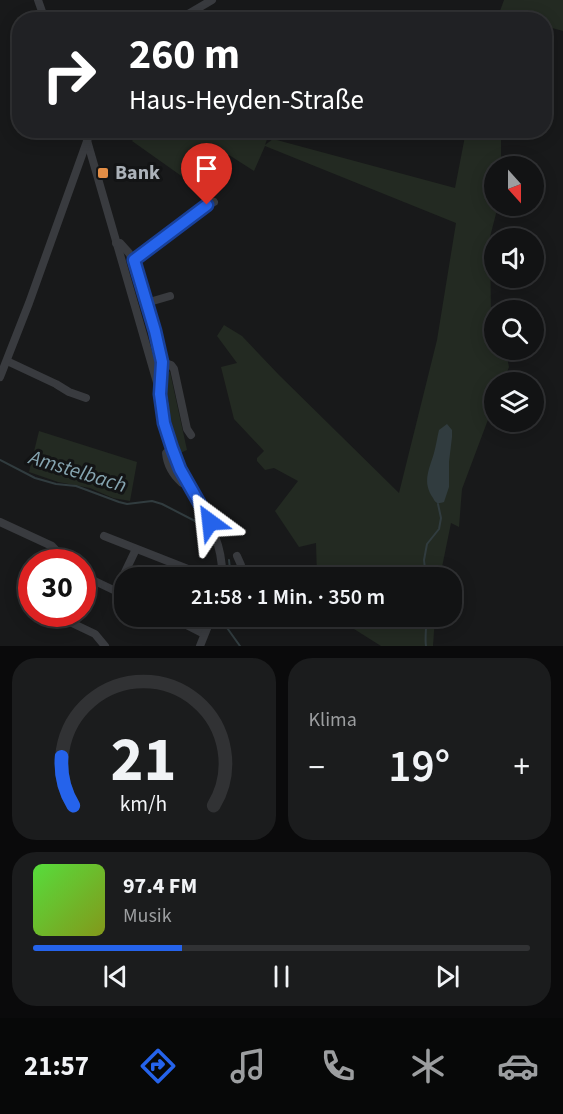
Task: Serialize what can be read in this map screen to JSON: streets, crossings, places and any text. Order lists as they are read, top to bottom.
{
  "water": ["Amstelbach"],
  "places": {
    "transit": ["Bank"]
  },
  "north": "bottom",
  "page": {
    "turn": ["260 m", "Haus-Heyden-Straße"],
    "limit": "30",
    "trip": "21:58 · 1 Min. · 350 m",
    "tile": "Klima",
    "heat": ["−", "19°", "+"],
    "song": ["97.4 FM", "Musik"],
    "tabs": "21:57",
    "gauge": ["21", "km/h"]
  }
}
